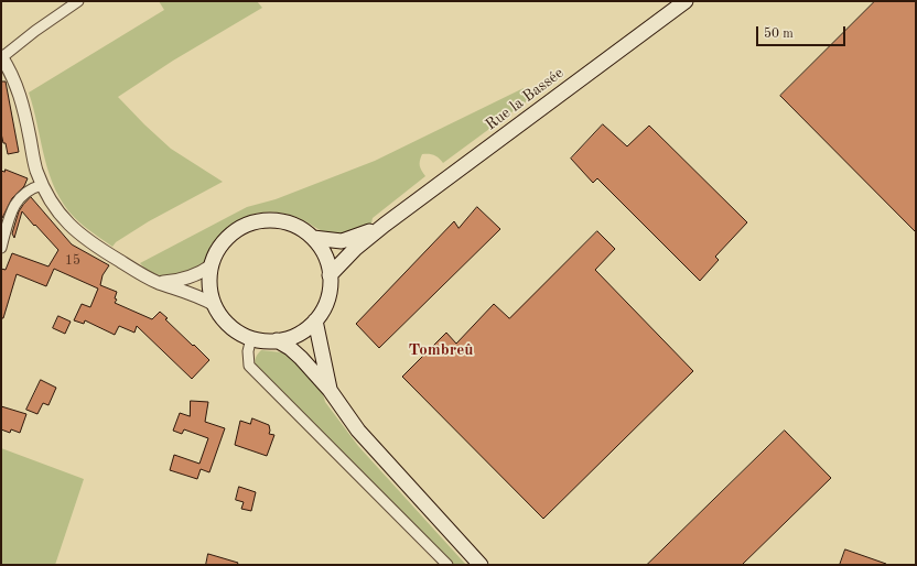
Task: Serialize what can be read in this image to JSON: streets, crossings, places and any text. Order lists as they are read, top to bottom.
{
  "streets": {
    "main road": ["Rue la Bassée"]
  },
  "districts": ["Tombreû"],
  "house_numbers": ["15"],
  "scale_bar": "50 m"
}
